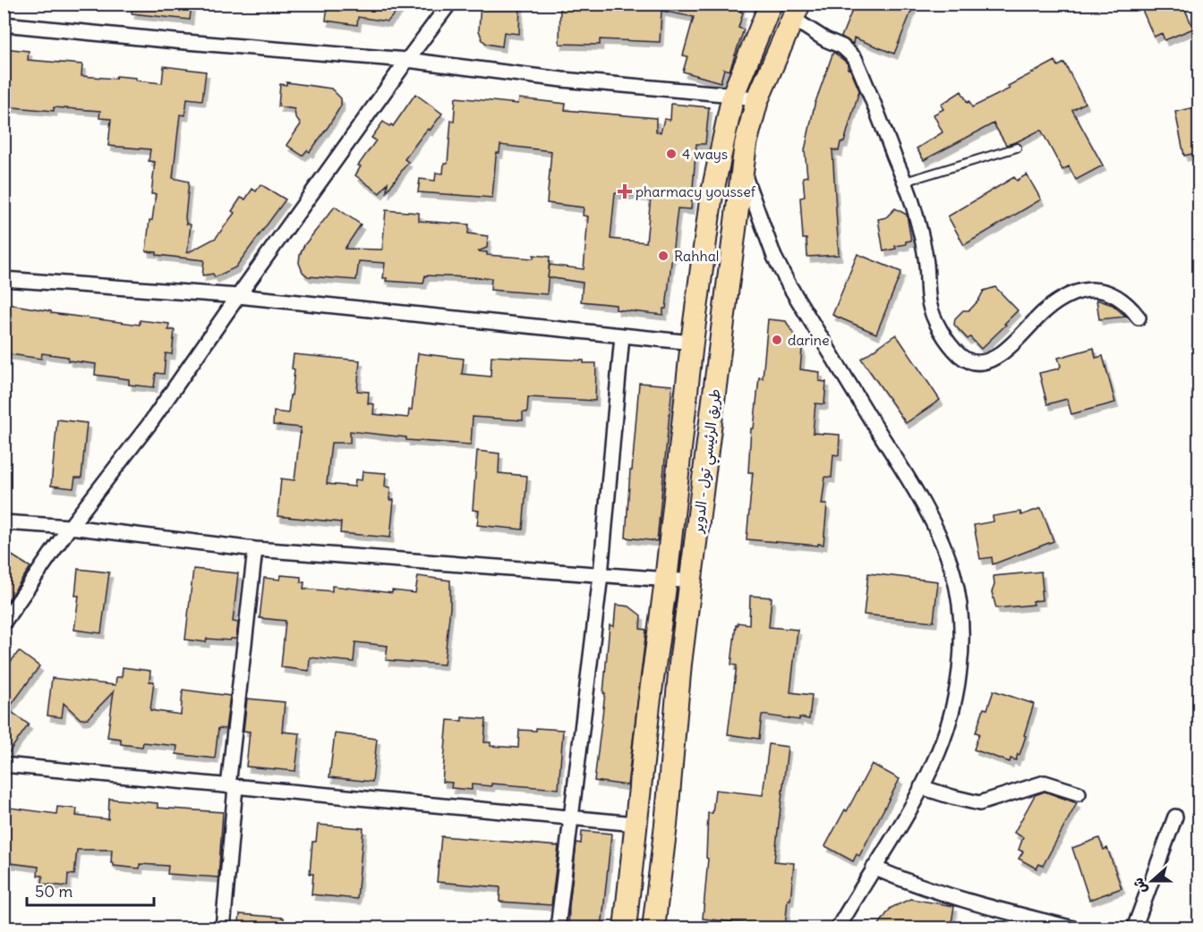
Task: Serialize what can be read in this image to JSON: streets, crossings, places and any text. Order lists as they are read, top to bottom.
{
  "streets": {
    "main road": ["طريق الرئيسي تول - الدوير"]
  },
  "places": {
    "other": ["4 ways", "Rahhal", "darine"],
    "health": ["pharmacy youssef"]
  },
  "scale_bar": "50 m",
  "north": "left"
}
